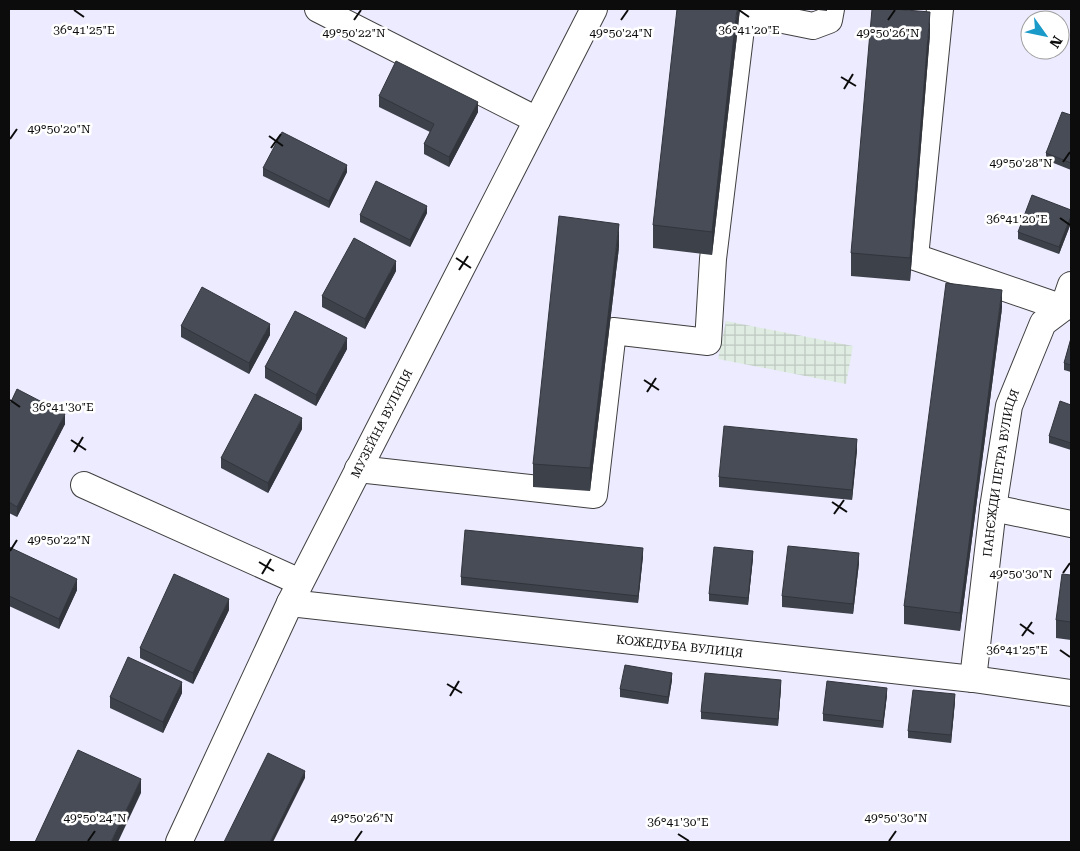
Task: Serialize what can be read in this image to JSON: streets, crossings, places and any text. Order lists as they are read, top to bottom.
{
  "streets": {
    "street": ["МУЗЕЙНА ВУЛИЦЯ", "ПАНЄЖДИ ПЕТРА ВУЛИЦЯ", "КОЖЕДУБА ВУЛИЦЯ"]
  },
  "crossings": [
    ["МУЗЕЙНА ВУЛИЦЯ", "КОЖЕДУБА ВУЛИЦЯ"],
    ["ПАНЄЖДИ ПЕТРА ВУЛИЦЯ", "КОЖЕДУБА ВУЛИЦЯ"]
  ],
  "north": "bottom right",
  "coordinates": [
    "36°41'25\"E",
    "36°41'20\"E",
    "49°50'24\"N",
    "49°50'22\"N",
    "49°50'26\"N",
    "49°50'20\"N",
    "49°50'28\"N",
    "36°41'30\"E",
    "49°50'30\"N"
  ]
}
